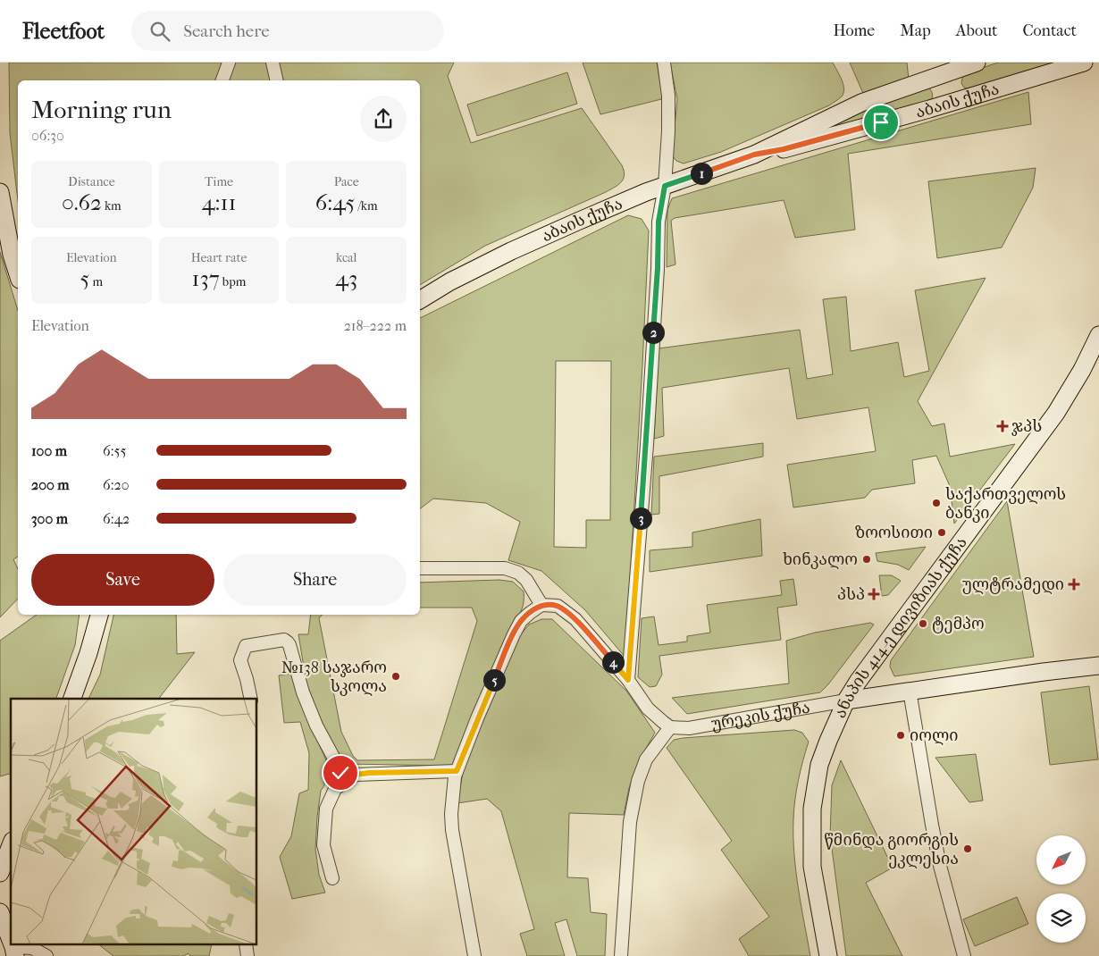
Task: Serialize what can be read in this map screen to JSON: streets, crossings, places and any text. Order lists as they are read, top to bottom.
{
  "streets": {
    "street": ["აბაის ქუჩა", "ანაპის 414-ე დივიზიას ქუჩა", "ურეკის ქუჩა"]
  },
  "crossings": [
    ["ანაპის 414-ე დივიზიას ქუჩა", "ურეკის ქუჩა"]
  ],
  "places": {
    "health": ["ჯპს", "ულტრამედი", "პსპ"],
    "other": [
      "საქართველოს ბანკი",
      "ზოოსითი",
      "ხინკალო",
      "ტემპო",
      "№138 საჯარო სკოლა",
      "იოლი",
      "წმინდა გიორგის ეკლესია"
    ]
  },
  "north": "bottom left",
  "page": {
    "header": "Fleetfoot",
    "search": "Search here",
    "nav": [
      "Home",
      "Map",
      "About",
      "Contact"
    ],
    "heading": ["Morning run", "06:30"],
    "stats": [
      ["Distance", "0.62 km"],
      ["Time", "4:11"],
      ["Pace", "6:45 /km"],
      ["Elevation", "5 m"],
      ["Heart rate", "137 bpm"],
      ["kcal", "43"]
    ],
    "pins": [
      "1",
      "2",
      "3",
      "4",
      "5"
    ],
    "chart": ["Elevation", "218–222 m"],
    "list": [
      {
        "name": "100 m",
        "note": "6:55"
      },
      {
        "name": "200 m",
        "note": "6:20"
      },
      {
        "name": "300 m",
        "note": "6:42"
      }
    ],
    "buttons": ["Save", "Share"]
  }
}
